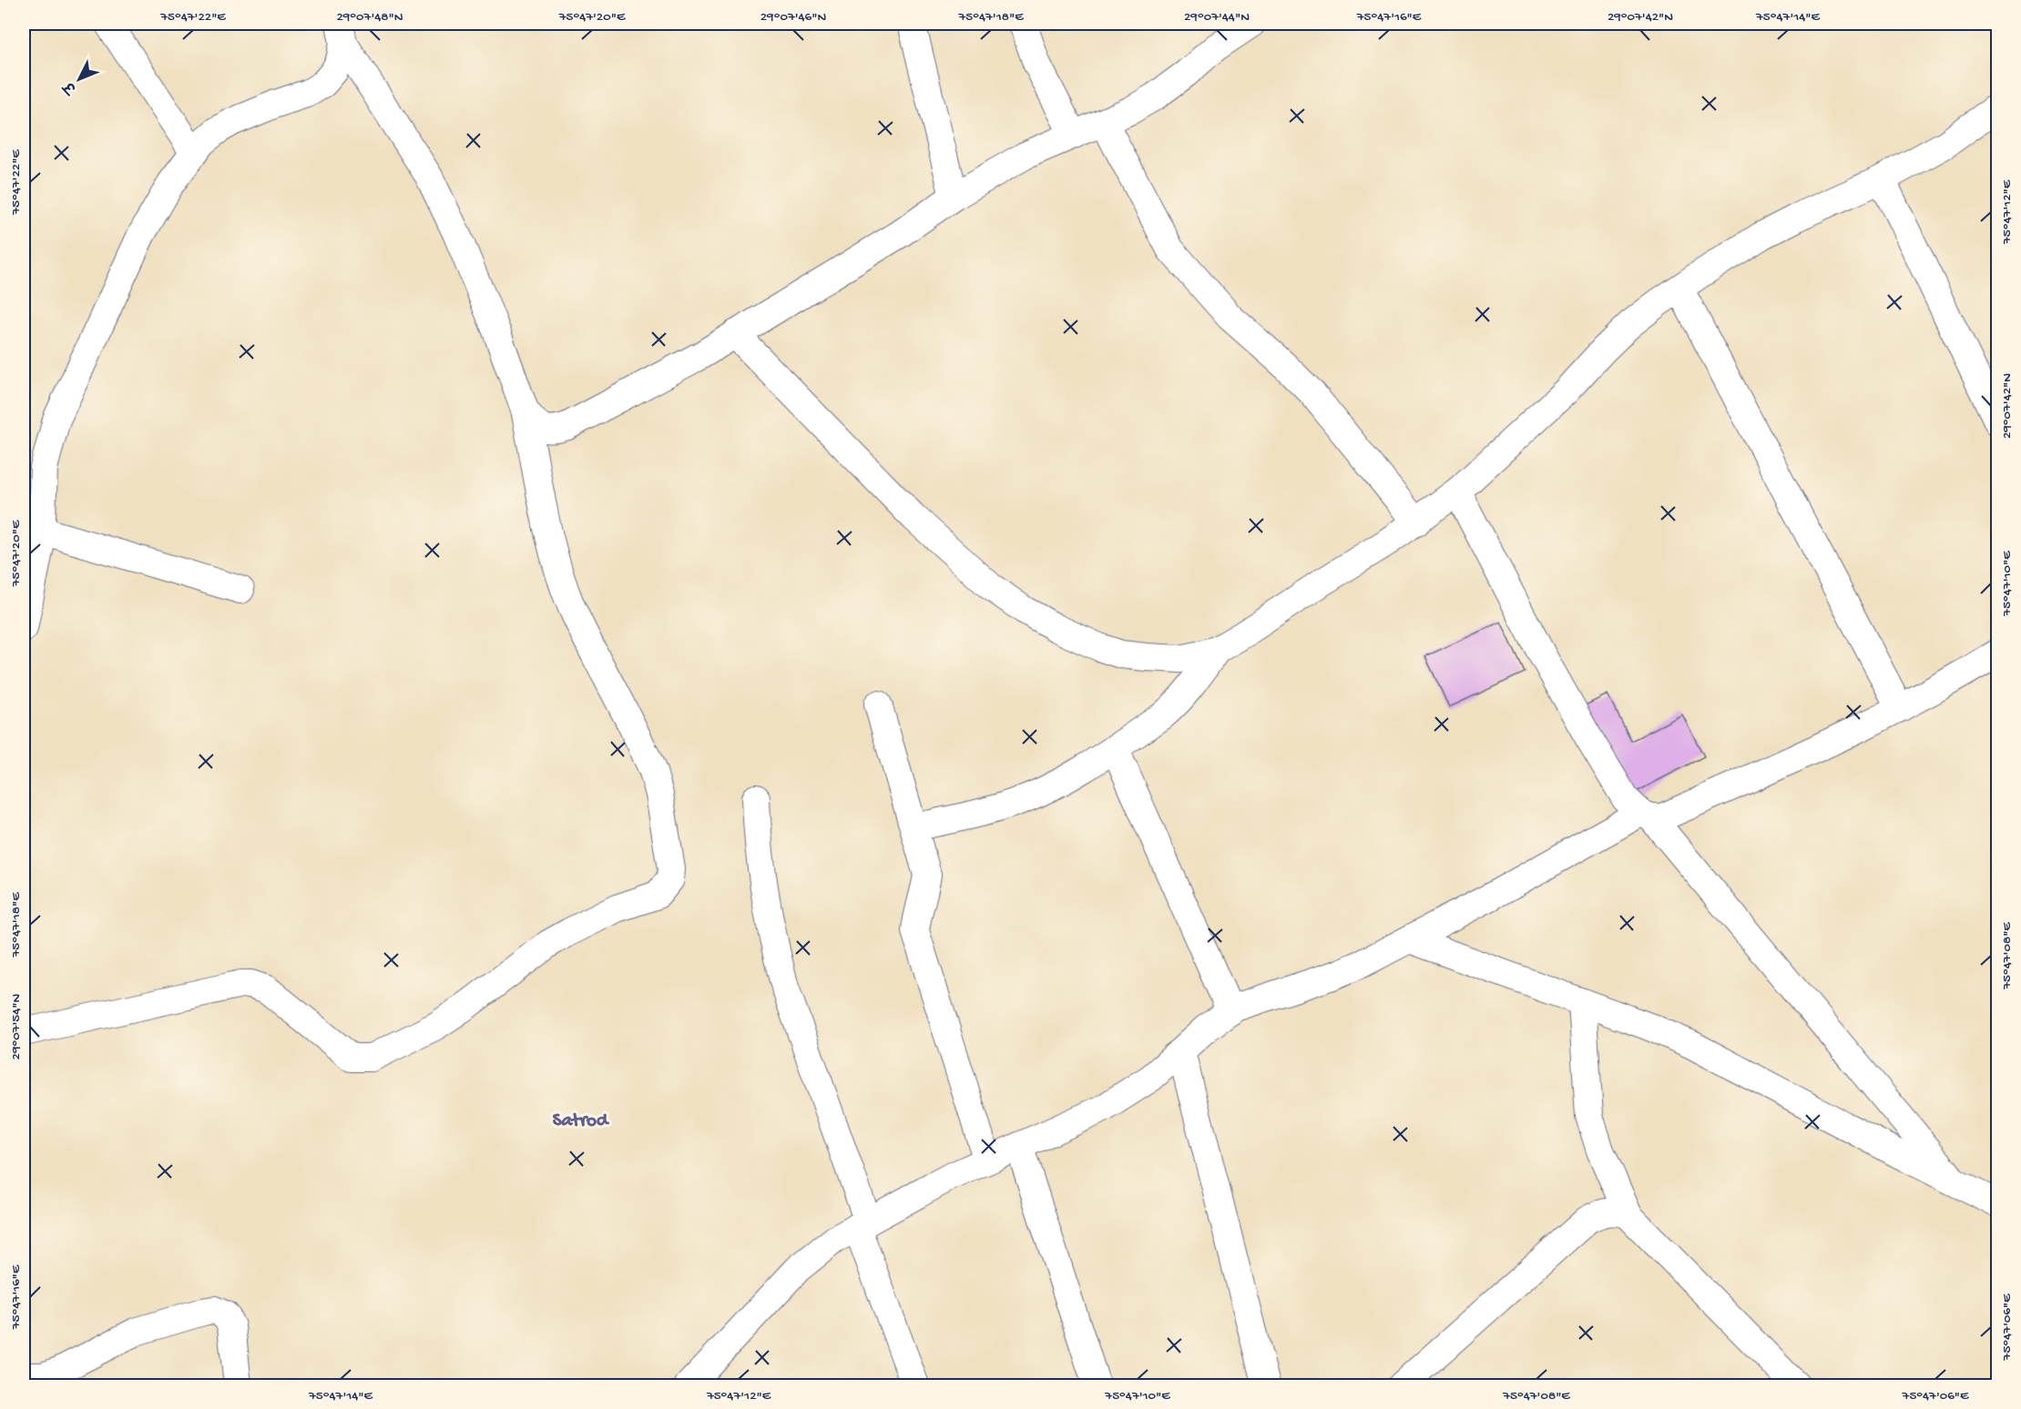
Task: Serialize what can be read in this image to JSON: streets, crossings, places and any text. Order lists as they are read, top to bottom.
{
  "districts": ["Satrod"],
  "north": "bottom left",
  "coordinates": [
    "75°47'22\"E",
    "29°07'48\"N",
    "75°47'20\"E",
    "29°07'46\"N",
    "75°47'18\"E",
    "29°07'44\"N",
    "75°47'16\"E",
    "29°07'42\"N",
    "75°47'14\"E",
    "75°47'12\"E",
    "75°47'10\"E",
    "75°47'08\"E",
    "29°07'54\"N",
    "75°47'06\"E"
  ]
}
